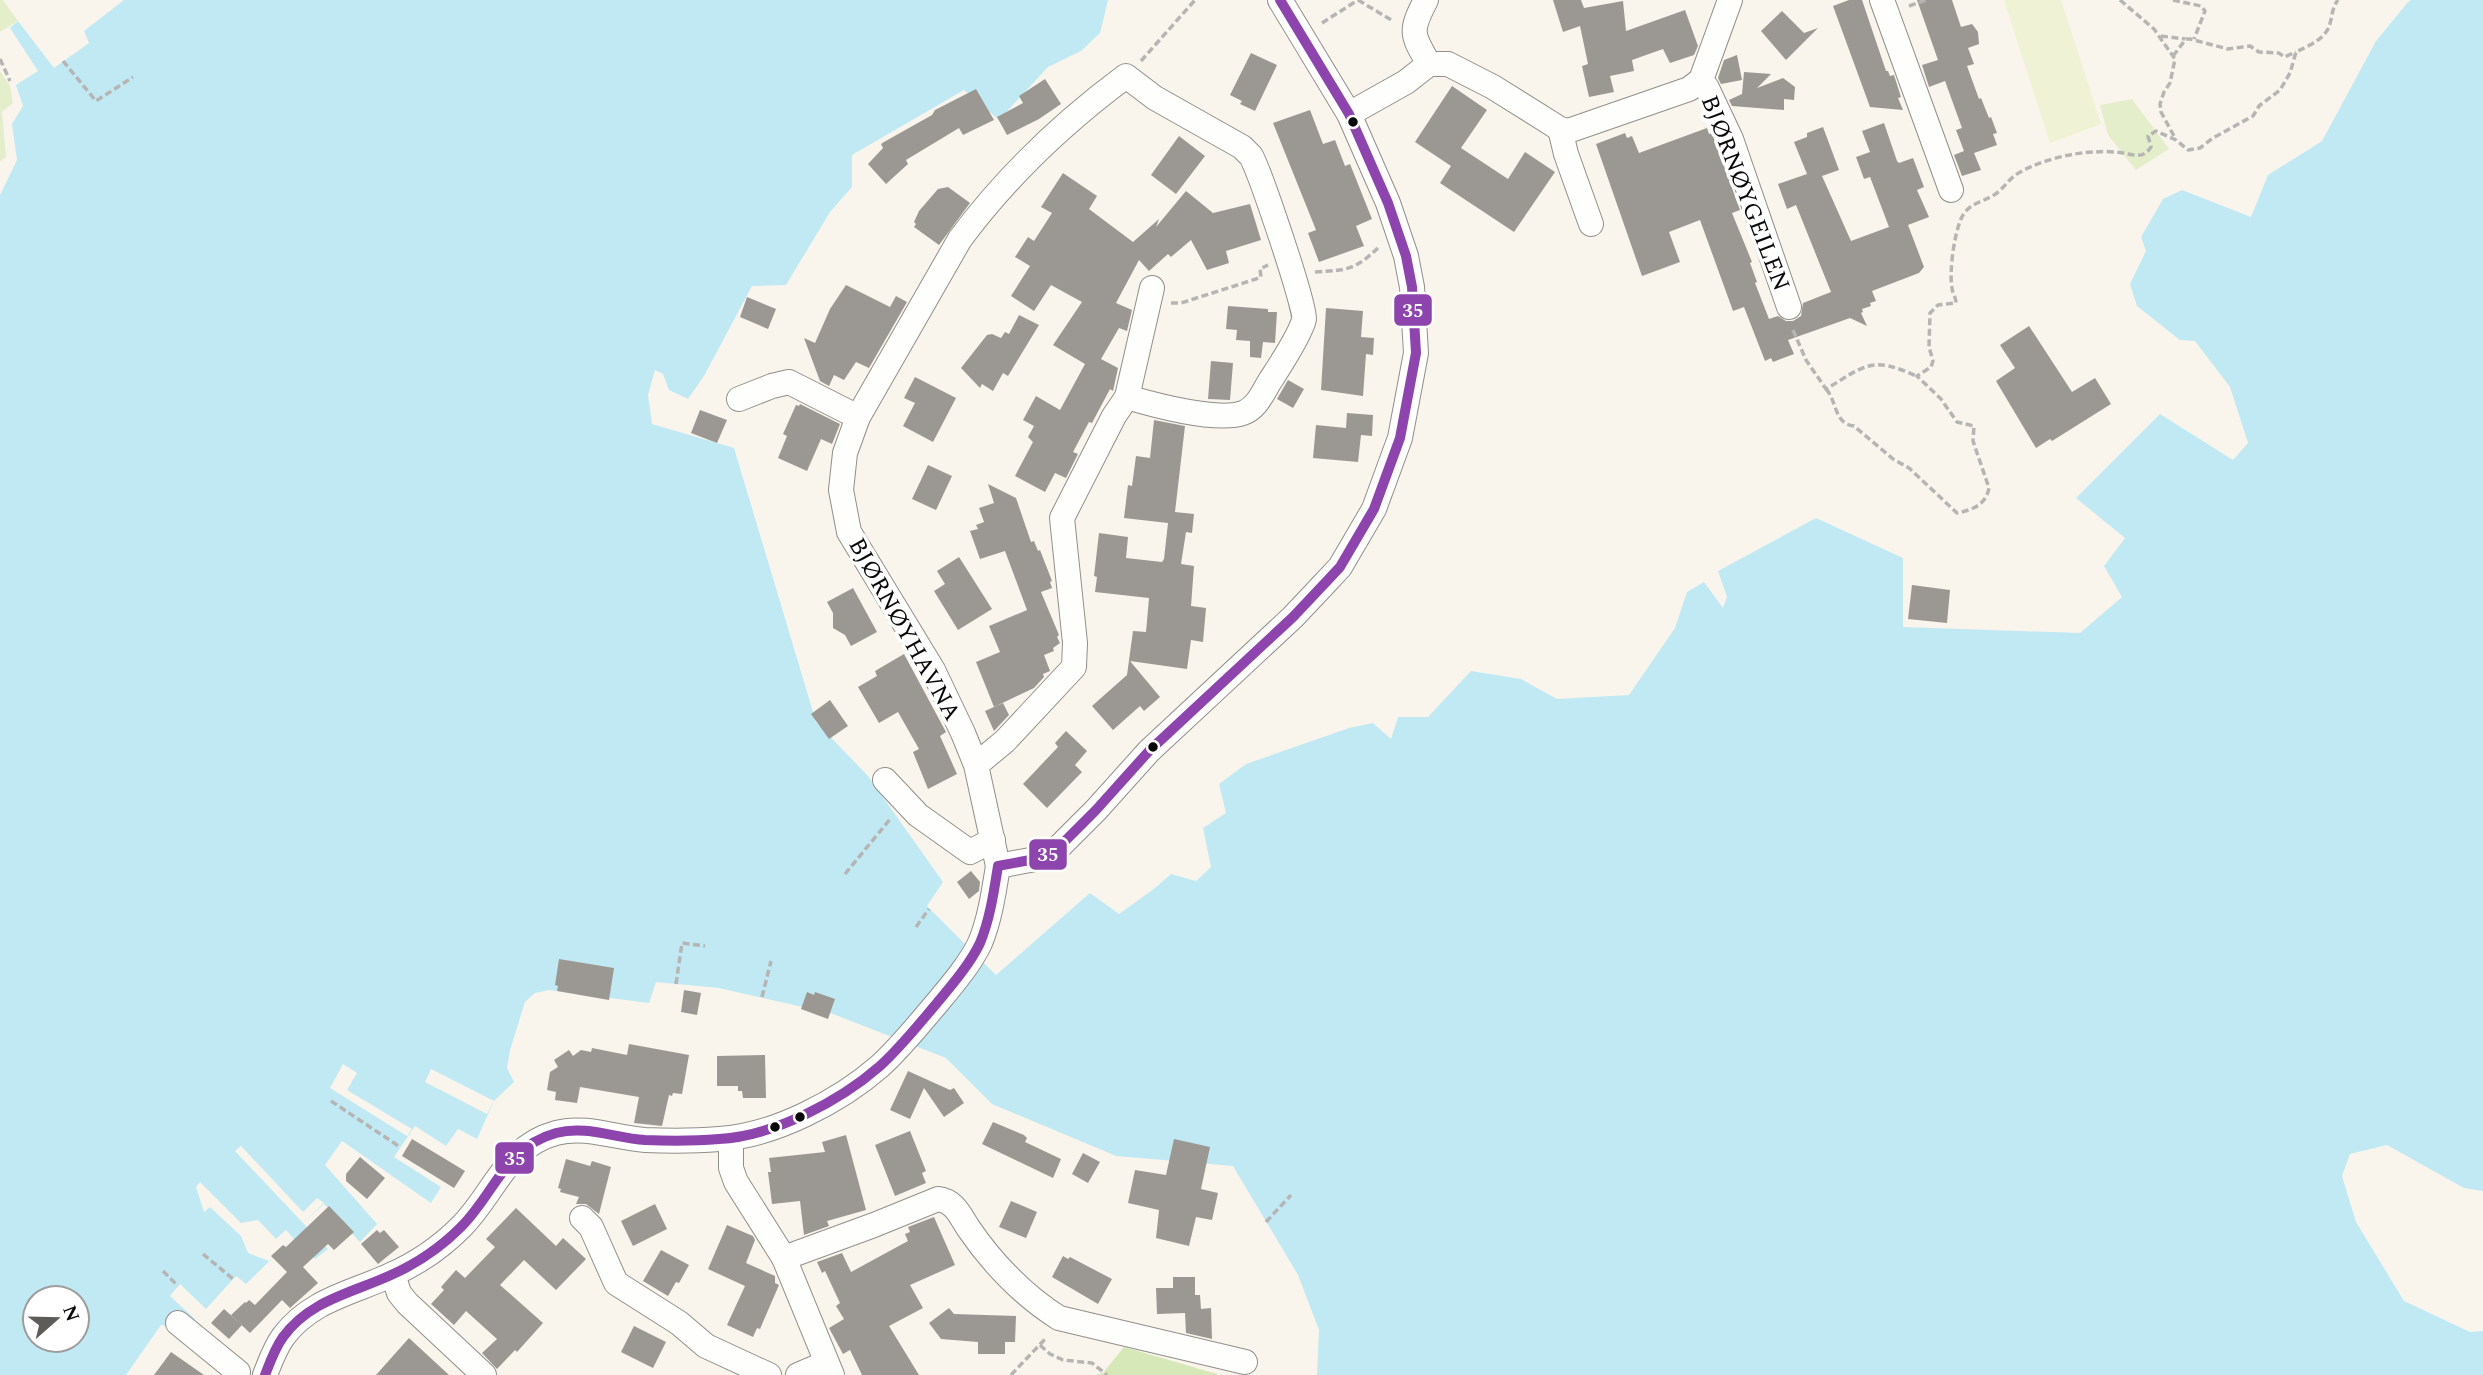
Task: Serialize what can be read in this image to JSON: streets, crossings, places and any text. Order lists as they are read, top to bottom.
{
  "streets": {
    "street": ["BJØRNØYGEILEN", "BJØRNØYHAVNA"]
  },
  "lines": ["transit line 35"],
  "north": "right"
}
